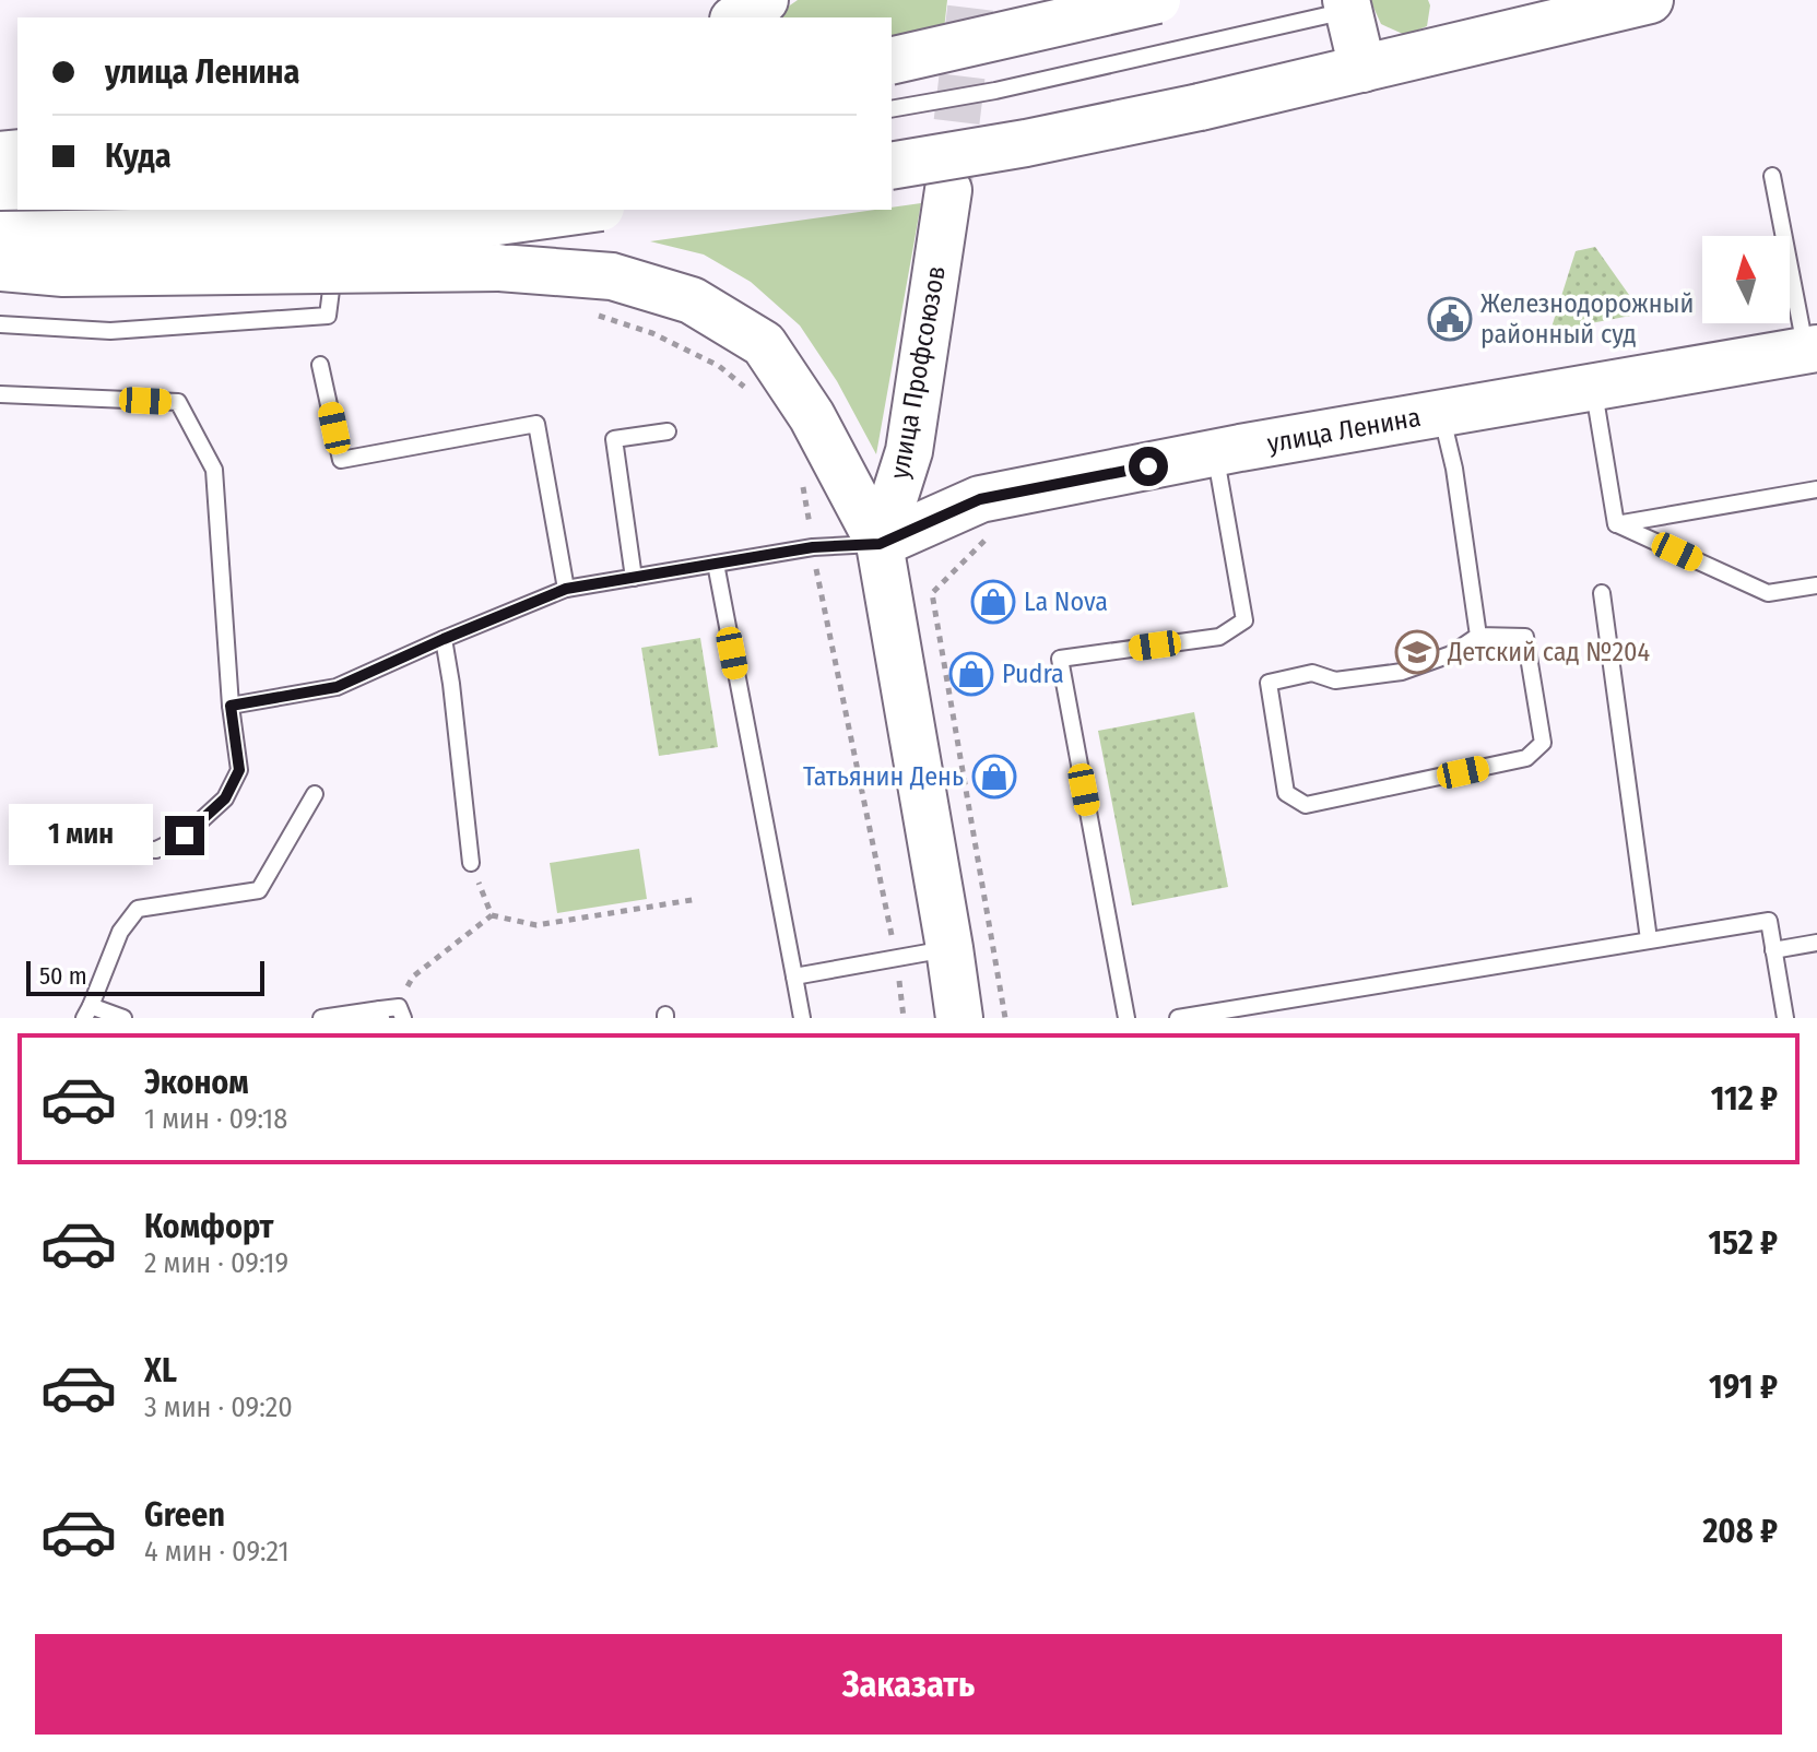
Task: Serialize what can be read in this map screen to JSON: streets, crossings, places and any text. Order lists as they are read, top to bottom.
{
  "streets": {
    "main road": ["улица Профсоюзов", "улица Ленина"]
  },
  "crossings": [
    ["улица Профсоюзов", "улица Ленина"]
  ],
  "places": {
    "public building": ["Железнодорожный районный суд"],
    "shop": ["La Nova", "Pudra", "Татьянин День"],
    "school or university": ["Детский сад №204"]
  },
  "scale_bar": "50 m",
  "north": "top",
  "page": {
    "banner": ["улица Ленина", "Куда"],
    "bubble": "1 мин",
    "scale": "50 m",
    "list": [
      {
        "name": "Эконом",
        "note": "1 мин · 09:18",
        "value": "112 ₽"
      },
      {
        "name": "Комфорт",
        "note": "2 мин · 09:19",
        "value": "152 ₽"
      },
      {
        "name": "XL",
        "note": "3 мин · 09:20",
        "value": "191 ₽"
      },
      {
        "name": "Green",
        "note": "4 мин · 09:21",
        "value": "208 ₽"
      }
    ],
    "buttons": "Заказать"
  }
}
